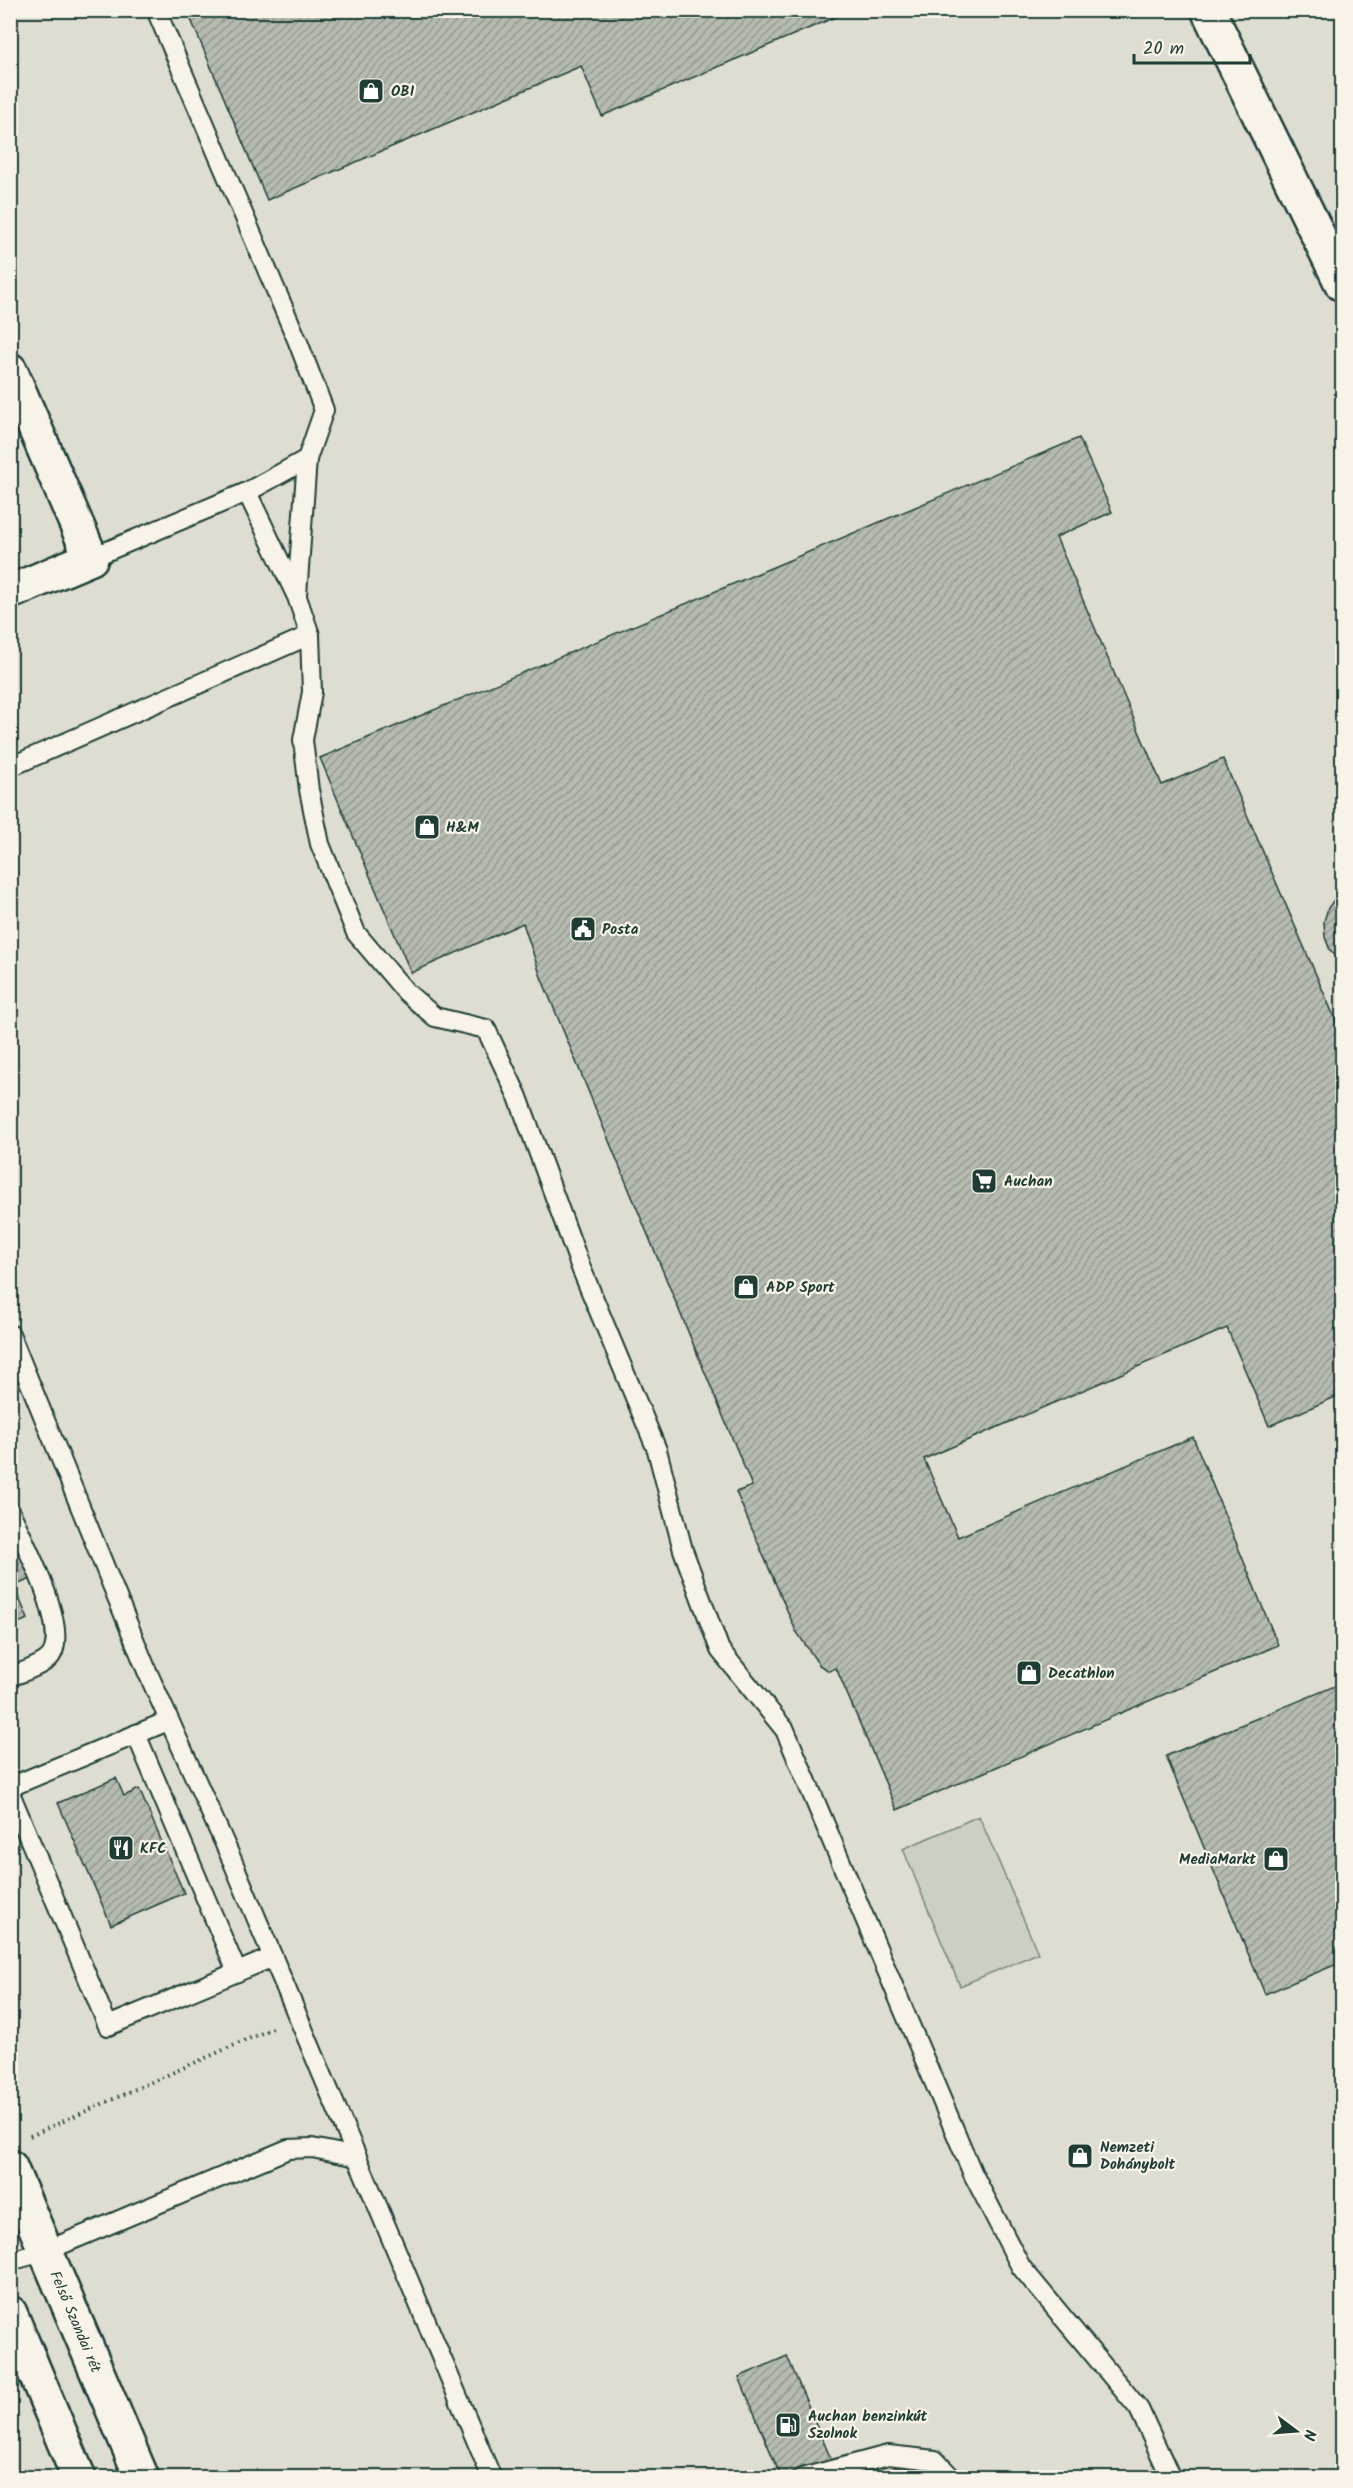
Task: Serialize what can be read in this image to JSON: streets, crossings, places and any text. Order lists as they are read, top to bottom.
{
  "streets": {
    "street": ["Felső Szandai rét"]
  },
  "places": {
    "shop": [
      "OBI",
      "H&M",
      "ADP Sport",
      "Decathlon",
      "MediaMarkt",
      "Nemzeti Dohánybolt"
    ],
    "public building": ["Posta"],
    "supermarket": ["Auchan"],
    "restaurant": ["KFC"],
    "fuel station": ["Auchan benzinkút Szolnok"]
  },
  "scale_bar": "20 m",
  "north": "right"
}
